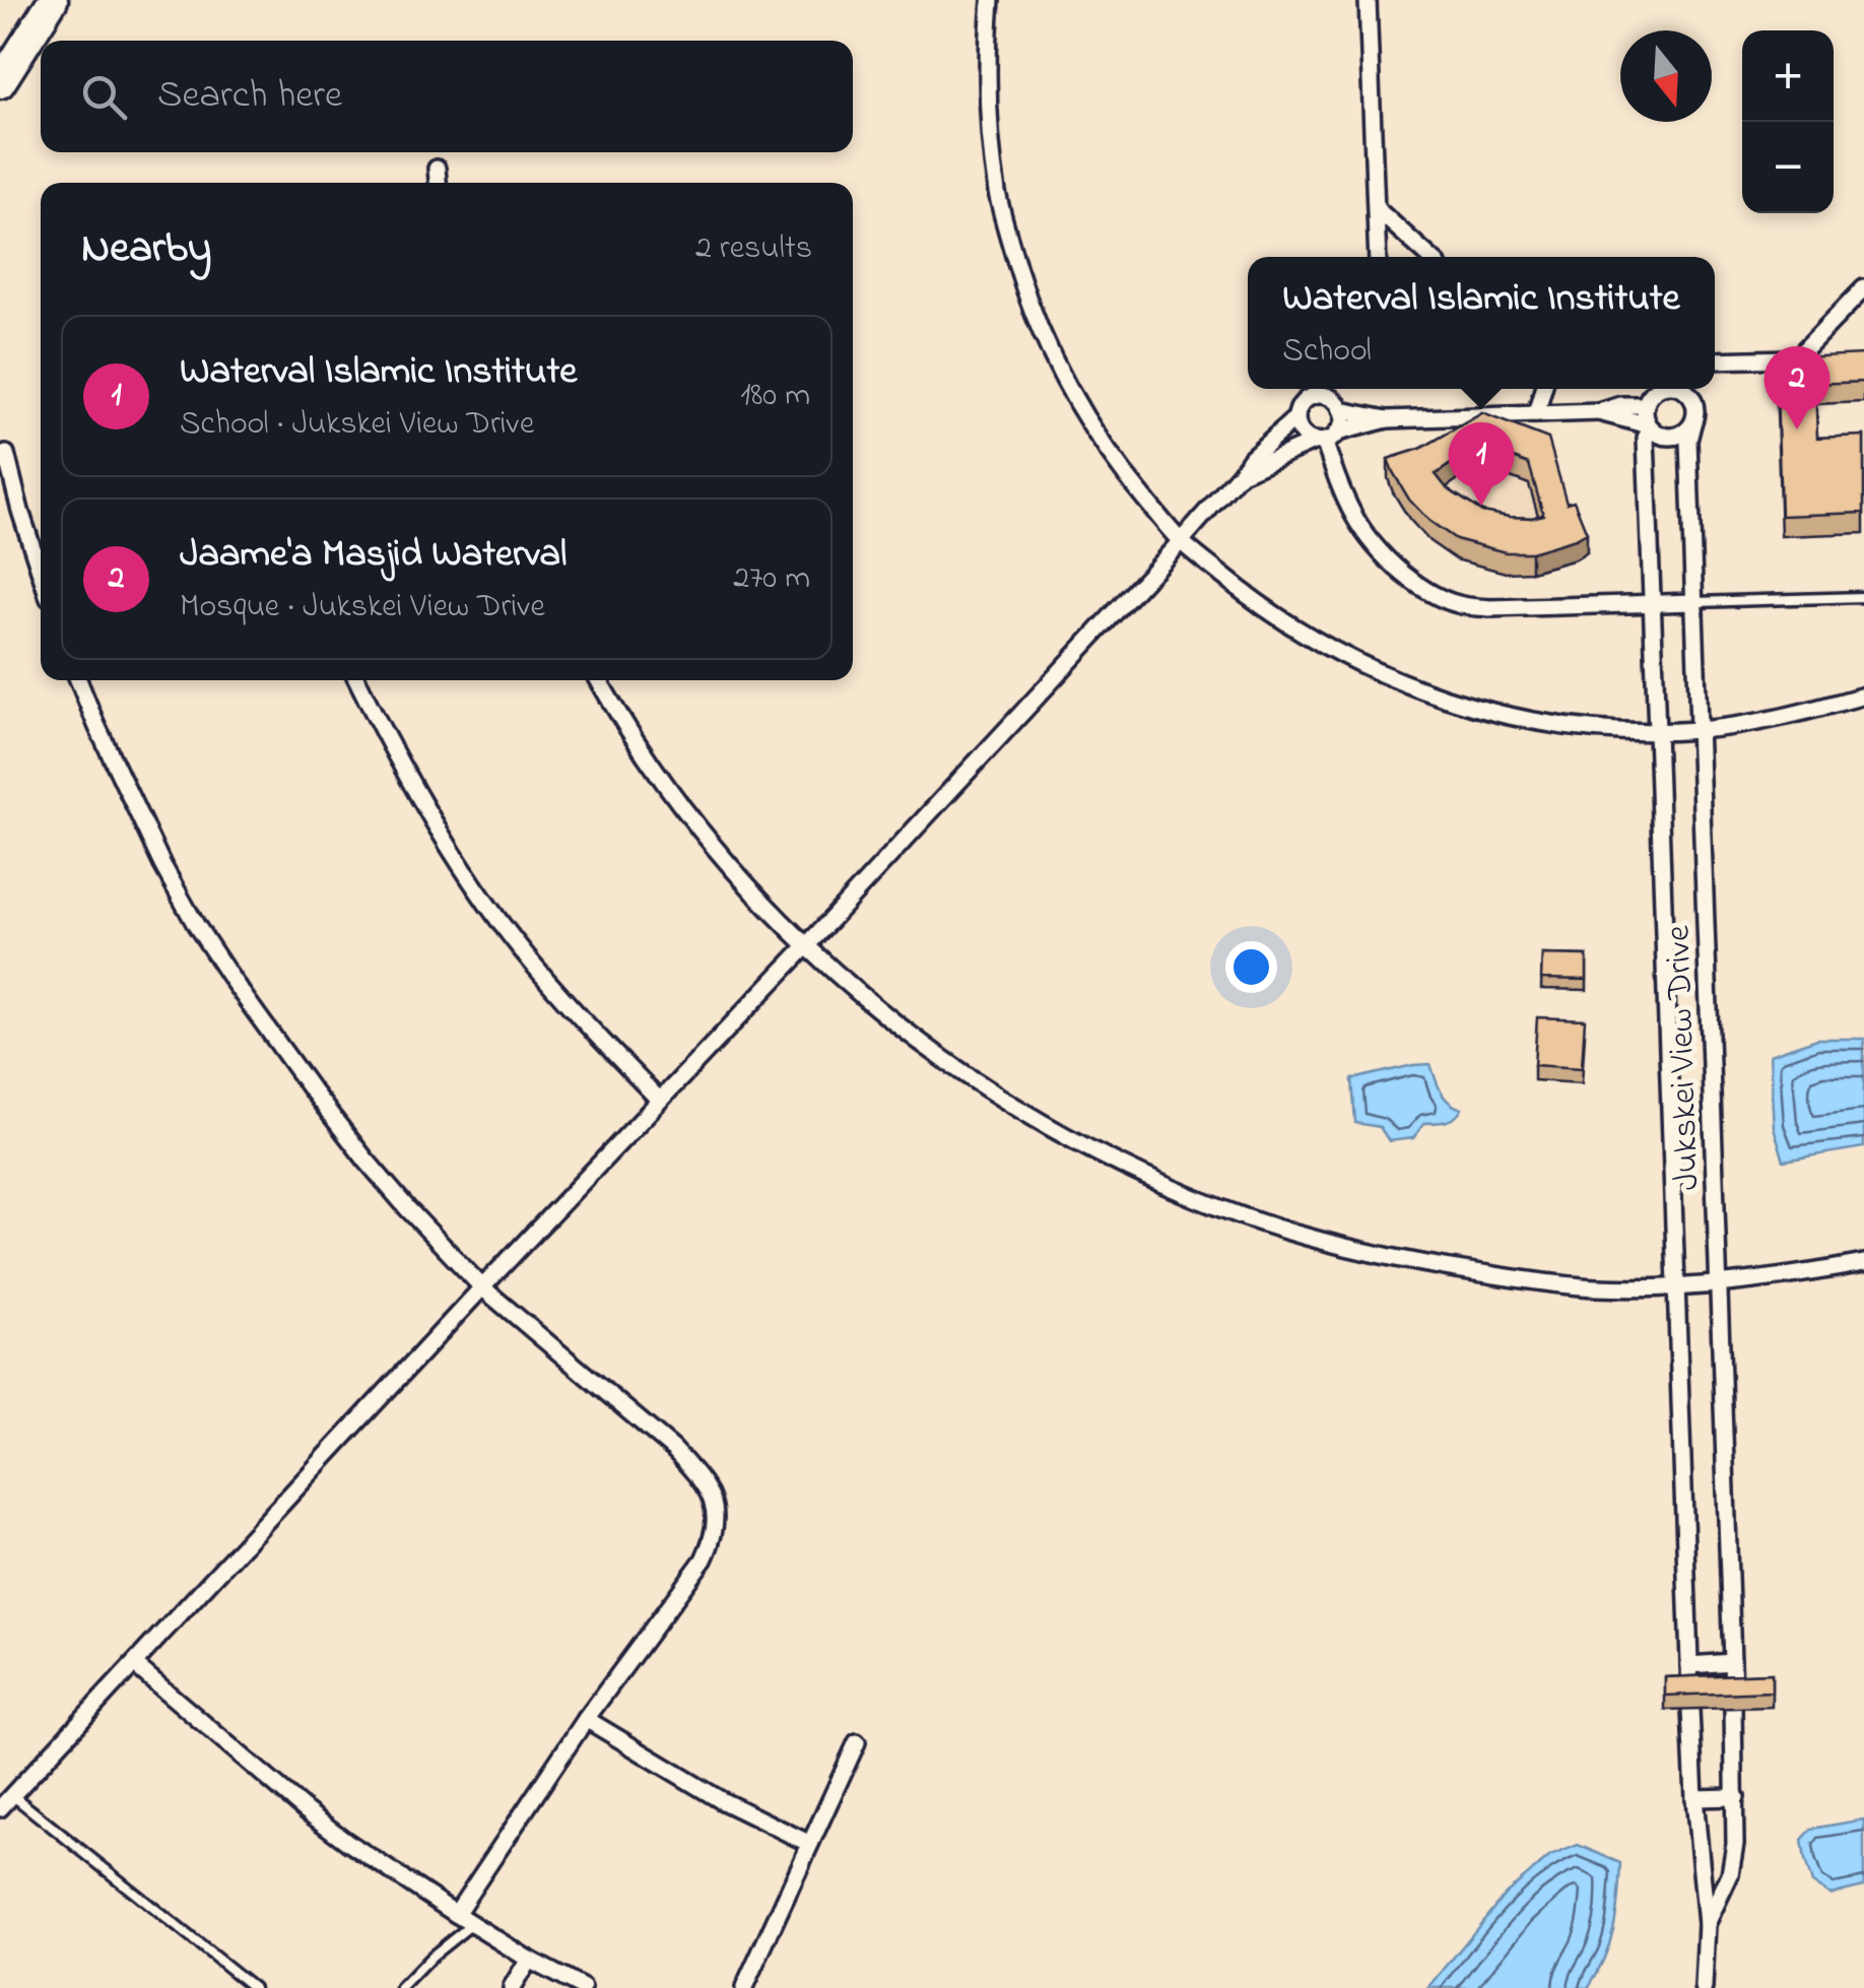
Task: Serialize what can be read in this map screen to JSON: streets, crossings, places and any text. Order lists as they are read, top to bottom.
{
  "streets": {
    "street": ["Jukskei View Drive"]
  },
  "north": "bottom",
  "page": {
    "map_buttons": ["+", "−"],
    "search": "Search here",
    "heading": ["Nearby", "2 results"],
    "popup": ["Waterval Islamic Institute", "School"],
    "list": [
      {
        "mark": "1",
        "name": "Waterval Islamic Institute",
        "note": "School · Jukskei View Drive",
        "value": "180 m"
      },
      {
        "mark": "2",
        "name": "Jaame'a Masjid Waterval",
        "note": "Mosque · Jukskei View Drive",
        "value": "270 m"
      }
    ],
    "pins": ["2", "1"]
  }
}
